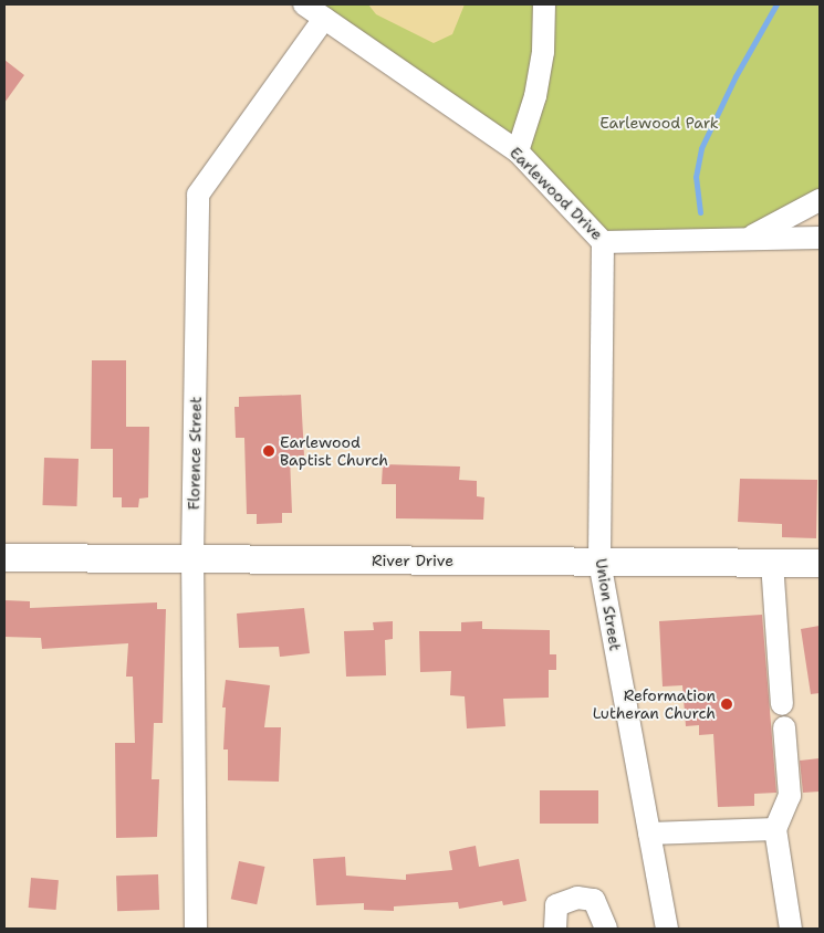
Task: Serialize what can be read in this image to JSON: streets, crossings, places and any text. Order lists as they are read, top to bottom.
{
  "streets": {
    "main road": ["River Drive"],
    "street": ["Earlewood Drive", "Florence Street", "Union Street"]
  },
  "crossings": [
    ["Earlewood Drive", "Florence Street"],
    ["Earlewood Drive", "Union Street"],
    ["Florence Street", "River Drive"],
    ["River Drive", "Union Street"]
  ],
  "parks": ["Earlewood Park"],
  "places": ["Earlewood Baptist Church", "Reformation Lutheran Church"]
}
